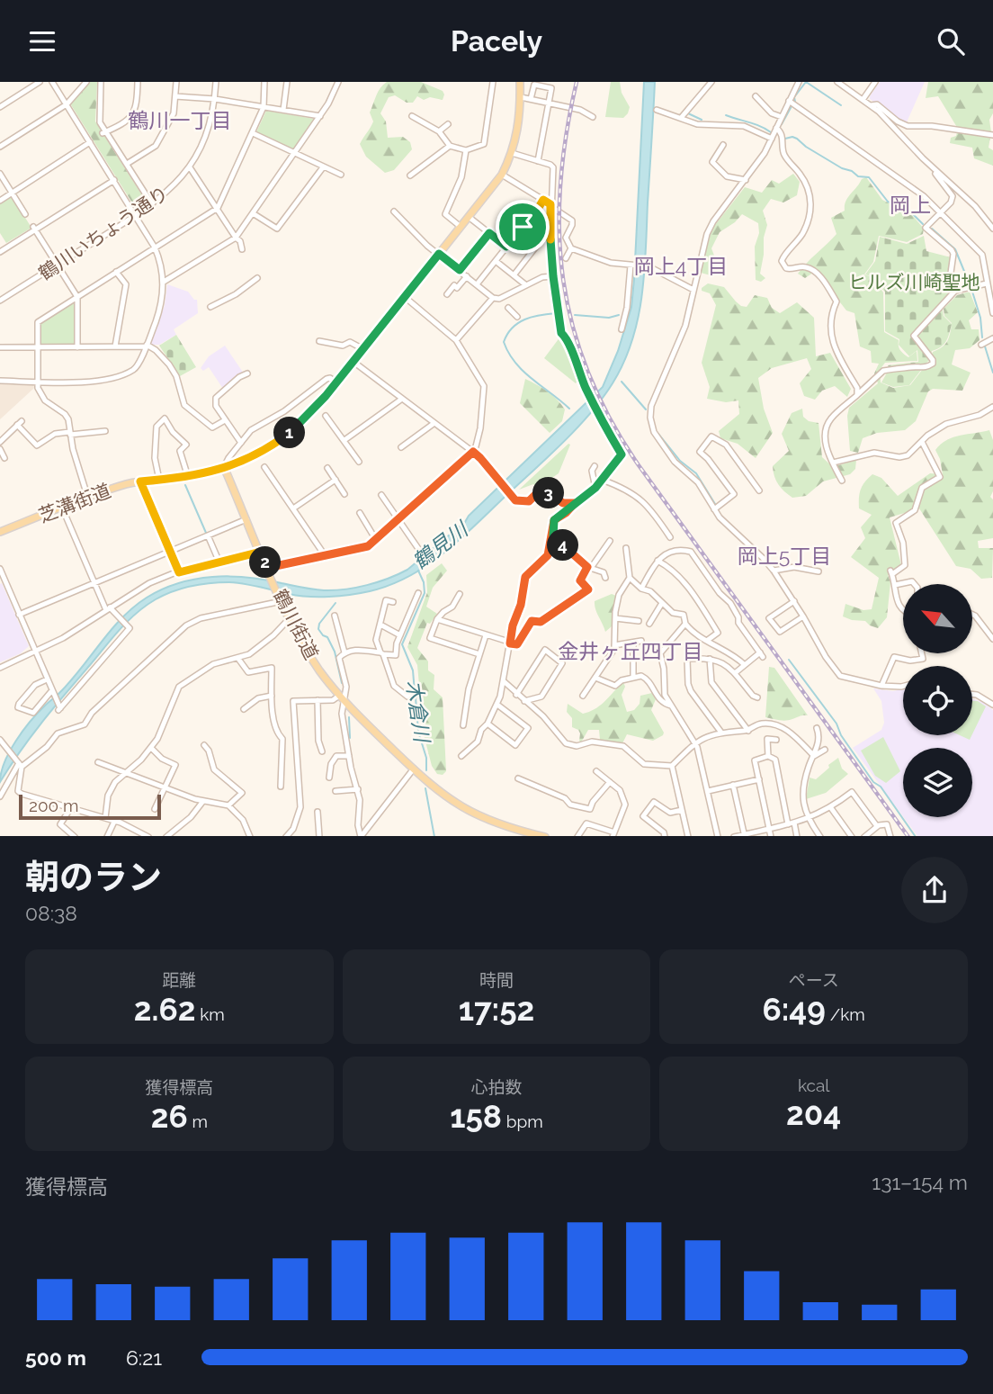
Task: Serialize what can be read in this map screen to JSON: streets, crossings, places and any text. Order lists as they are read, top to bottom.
{
  "streets": {
    "main road": ["芝溝街道", "鶴川街道"],
    "street": ["鶴川いちょう通り"]
  },
  "crossings": [
    ["芝溝街道", "鶴川街道"]
  ],
  "districts": [
    "鶴川一丁目",
    "岡上",
    "岡上4丁目",
    "岡上5丁目",
    "金井ヶ丘四丁目"
  ],
  "water": ["鶴見川", "木倉川"],
  "parks": ["ヒルズ川崎聖地"],
  "scale_bar": "200 m",
  "north": "top left",
  "page": {
    "header": "Pacely",
    "pins": [
      "1",
      "3",
      "4",
      "2"
    ],
    "scale": "200 m",
    "heading": ["朝のラン", "08:38"],
    "stats": [
      ["距離", "2.62 km"],
      ["時間", "17:52"],
      ["ペース", "6:49 /km"],
      ["獲得標高", "26 m"],
      ["心拍数", "158 bpm"],
      ["kcal", "204"]
    ],
    "chart": ["獲得標高", "131–154 m"],
    "list": [
      {
        "name": "500 m",
        "note": "6:21"
      }
    ]
  }
}
